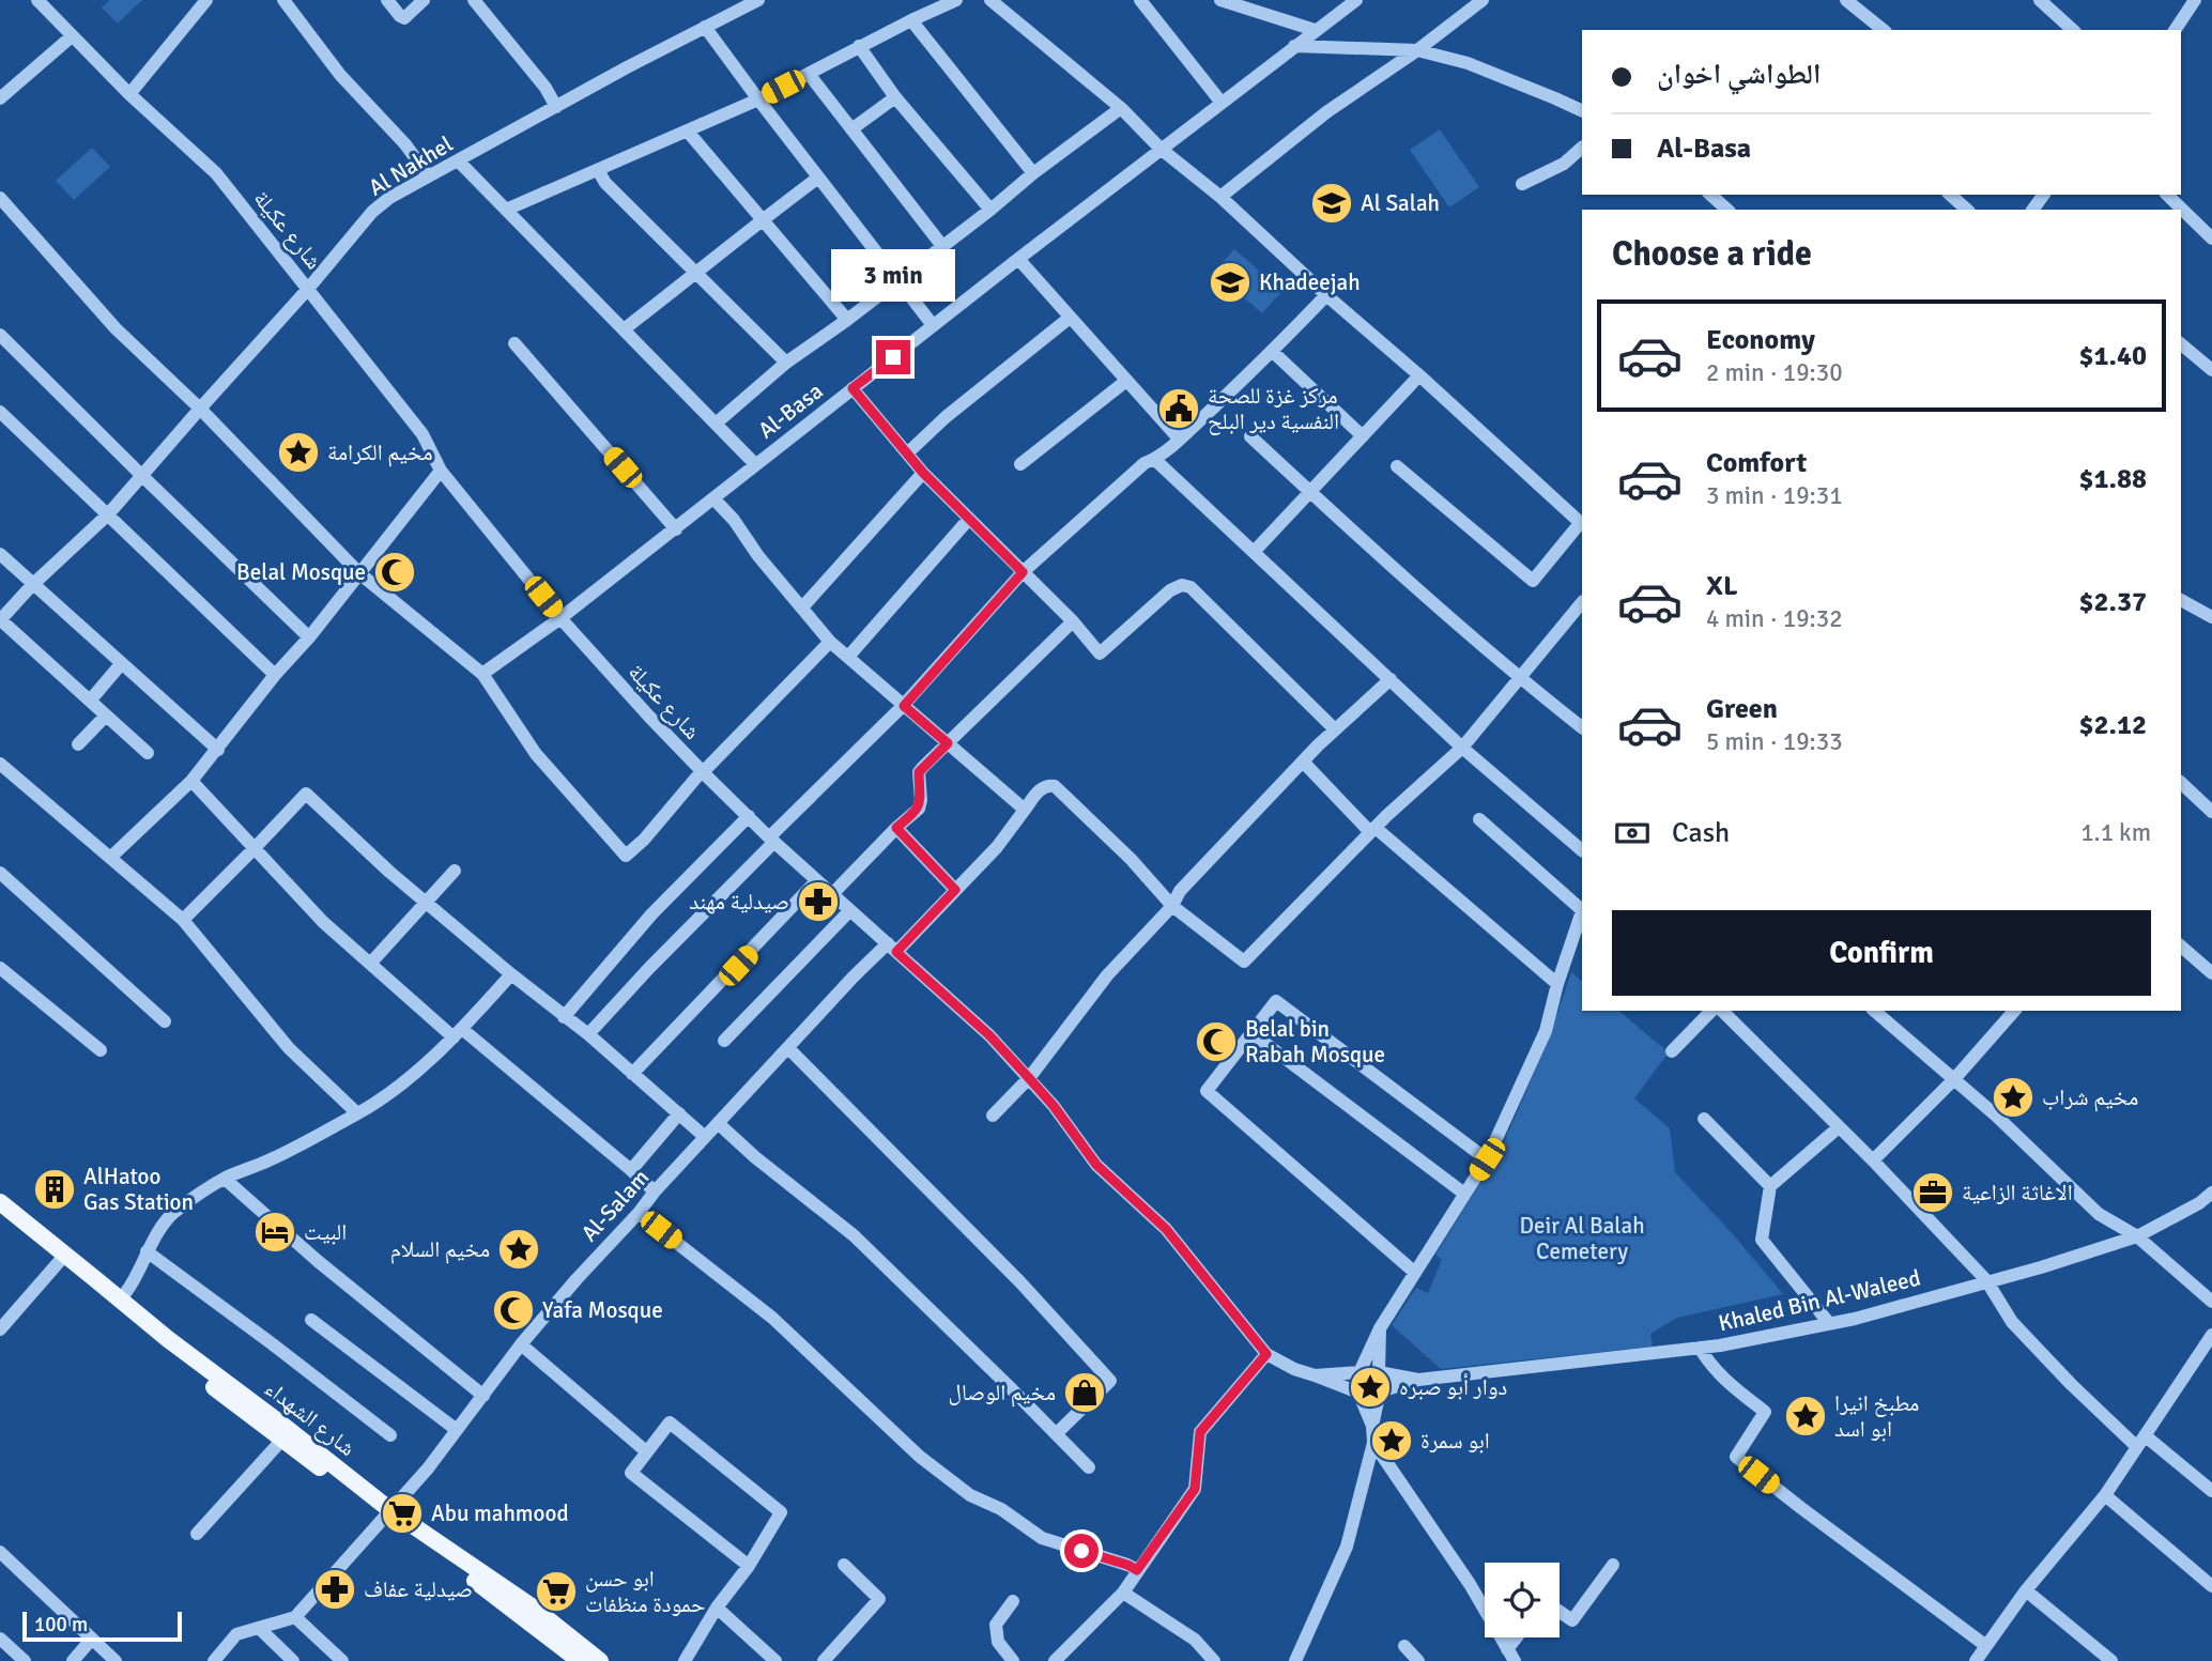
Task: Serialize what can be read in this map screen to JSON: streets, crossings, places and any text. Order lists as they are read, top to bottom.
{
  "streets": {
    "main road": ["شارع الشهداء"],
    "street": [
      "Al Nakhel",
      "شارع عكيلة",
      "Al-Basa",
      "Al-Salam",
      "Khaled Bin Al-Waleed"
    ]
  },
  "crossings": [
    ["Al Nakhel", "شارع عكيلة"],
    ["شارع عكيلة", "Al-Basa"],
    ["شارع عكيلة", "Al-Salam"],
    ["Al-Salam", "شارع الشهداء"]
  ],
  "parks": ["Deir Al Balah Cemetery"],
  "places": {
    "school or university": ["Al Salah", "Khadeejah"],
    "public building": ["مركز غزة للصحة النفسية دير البلح"],
    "place": [
      "مخيم الكرامة",
      "مخيم شراب",
      "مخيم السلام",
      "دوار أبو صبره",
      "مطبخ انيرا ابو اسد",
      "ابو سمرة"
    ],
    "mosque": ["Belal Mosque", "Belal bin Rabah Mosque", "Yafa Mosque"],
    "pharmacy": ["صيدلية مهند", "صيدلية عفاف"],
    "building": ["AlHatoo Gas Station"],
    "office": ["الاغاثة الزاعية"],
    "hotel": ["البيت"],
    "shop": ["مخيم الوصال"],
    "supermarket": ["Abu mahmood", "ابو حسن حمودة منظفات"]
  },
  "scale_bar": "100 m",
  "page": {
    "banner": ["الطواشي اخوان", "Al-Basa"],
    "heading": "Choose a ride",
    "bubble": "3 min",
    "list": [
      {
        "name": "Economy",
        "note": "2 min · 19:30",
        "value": "$1.40"
      },
      {
        "name": "Comfort",
        "note": "3 min · 19:31",
        "value": "$1.88"
      },
      {
        "name": "XL",
        "note": "4 min · 19:32",
        "value": "$2.37"
      },
      {
        "name": "Green",
        "note": "5 min · 19:33",
        "value": "$2.12"
      }
    ],
    "pay": ["Cash", "1.1 km"],
    "buttons": "Confirm",
    "scale": "100 m"
  }
}
